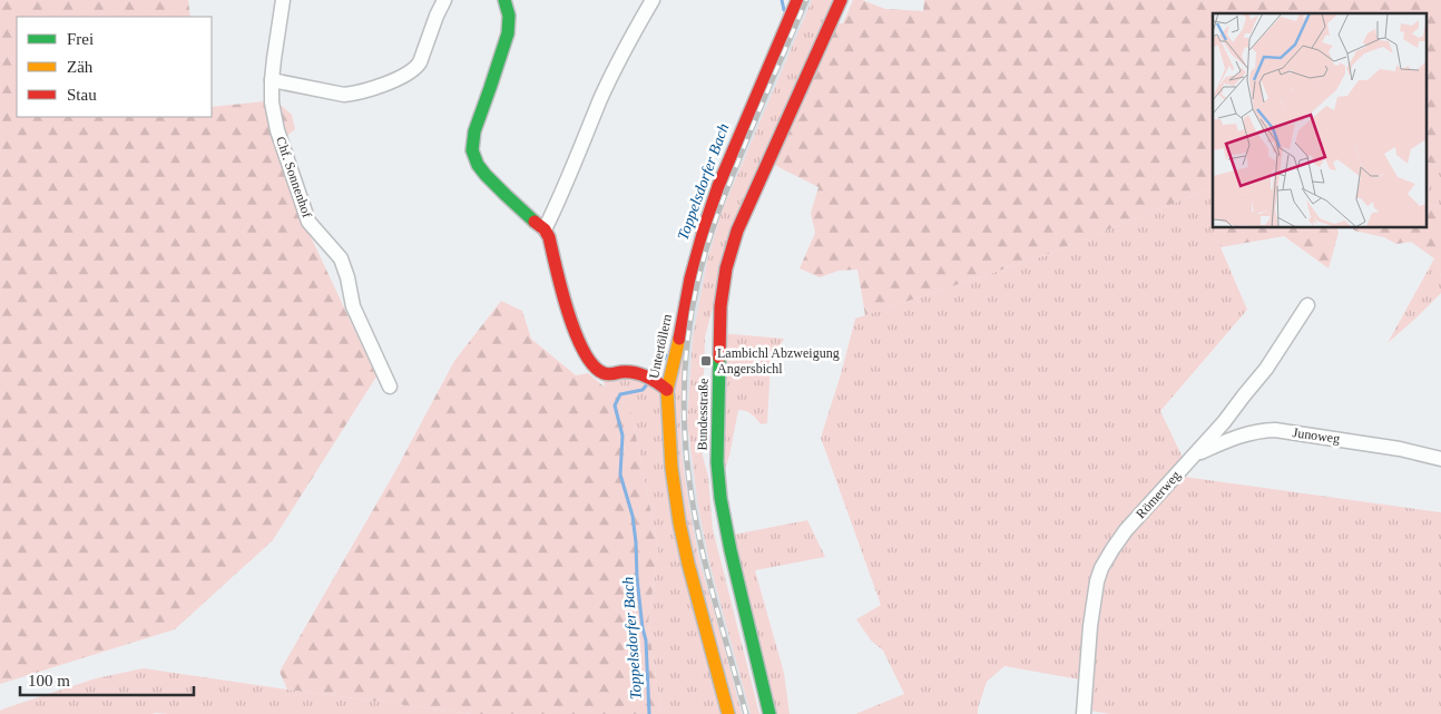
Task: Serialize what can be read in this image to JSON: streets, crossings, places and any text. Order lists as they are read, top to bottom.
{
  "streets": {
    "street": [
      "Chf. Sonnenhof",
      "Untertöllern",
      "Bundesstraße",
      "Junoweg",
      "Römerweg"
    ]
  },
  "crossings": [
    ["Junoweg", "Römerweg"]
  ],
  "water": ["Toppelsdorfer Bach"],
  "places": {
    "transit": ["Lambichl Abzweigung Angersbichl"]
  },
  "legend": ["Frei", "Zäh", "Stau"],
  "scale_bar": "100 m"
}
